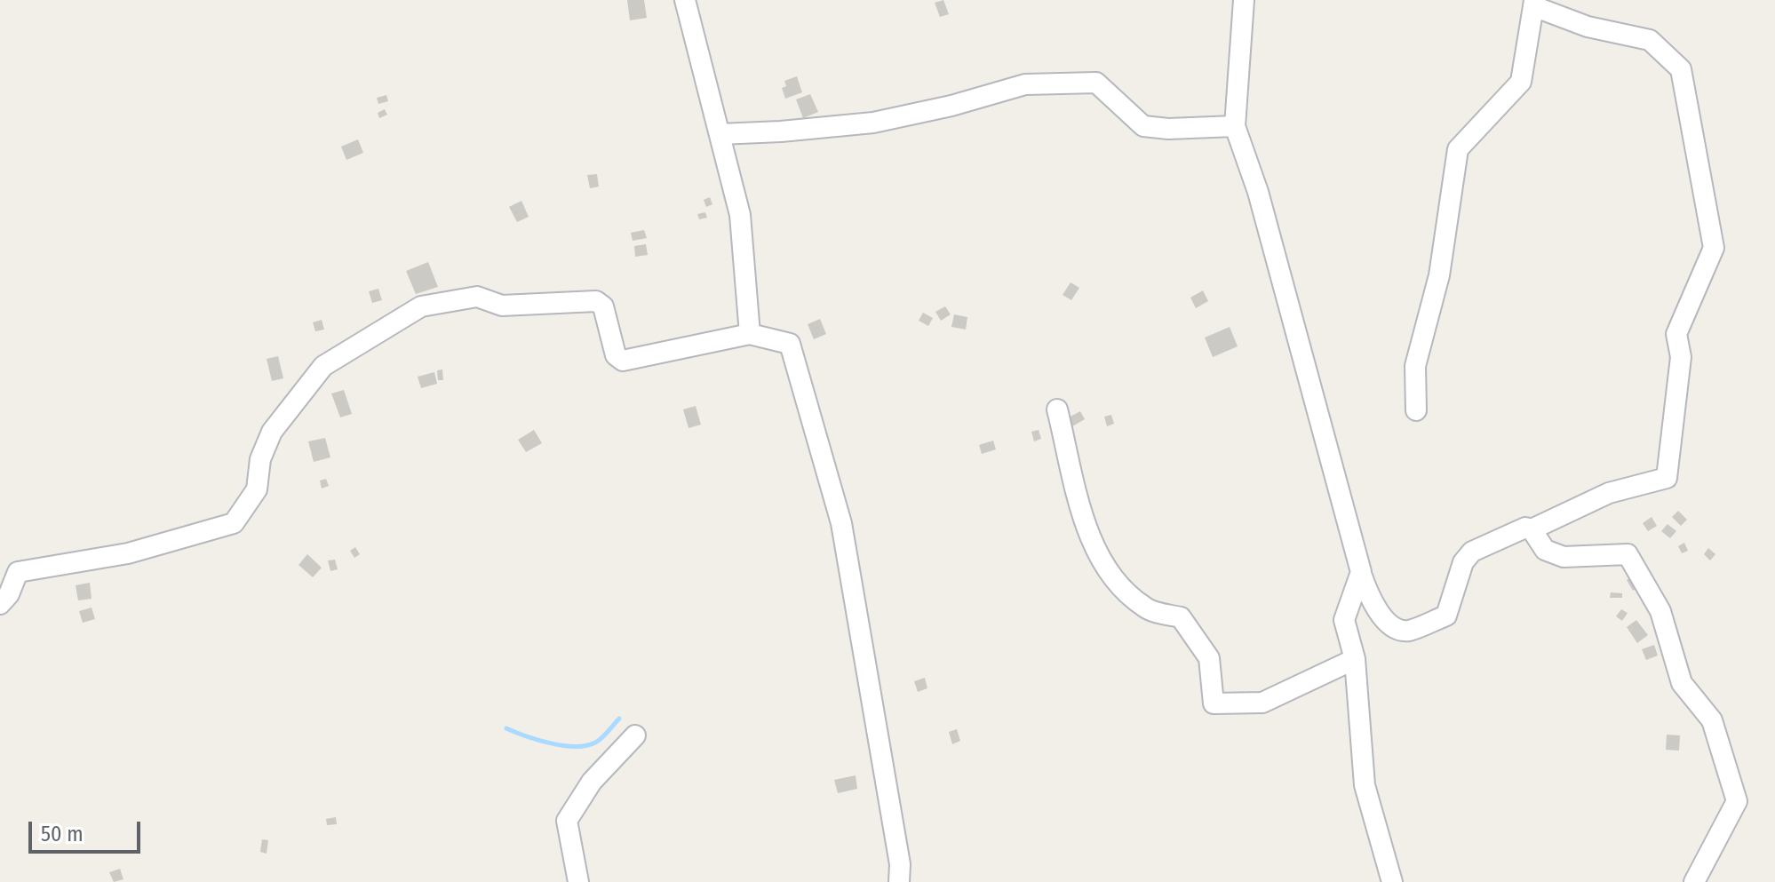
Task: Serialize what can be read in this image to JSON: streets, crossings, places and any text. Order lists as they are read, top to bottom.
{
  "scale_bar": "50 m"
}
